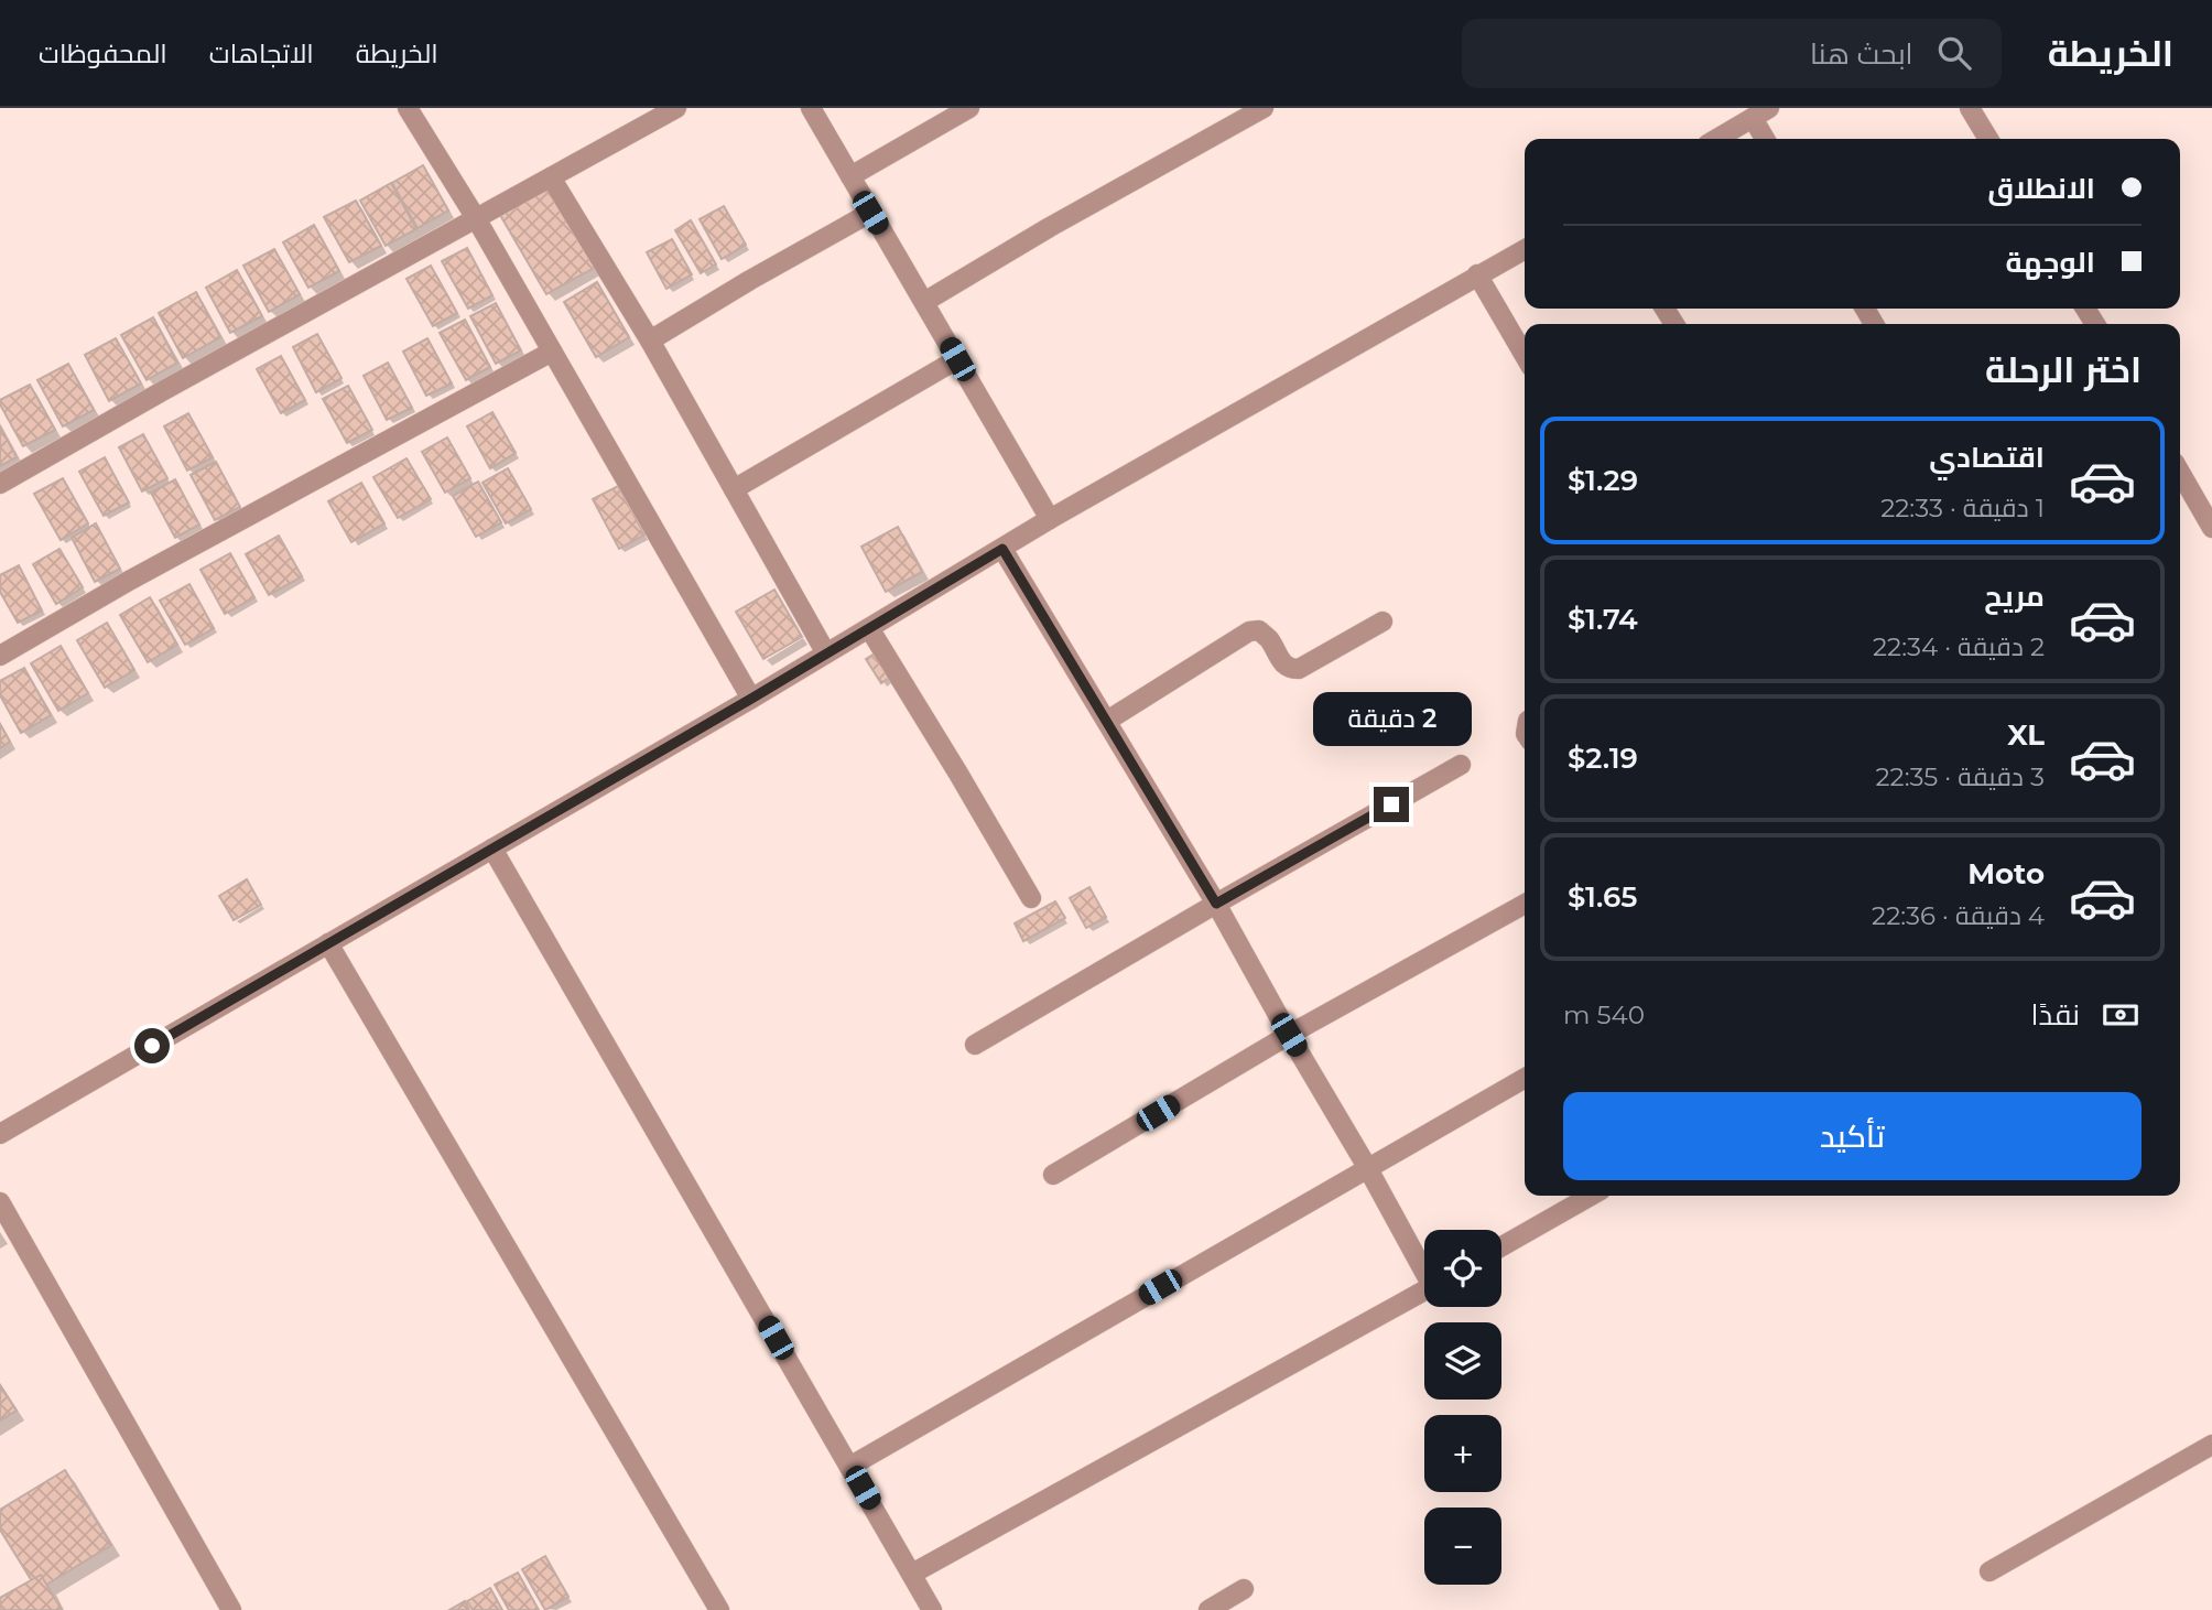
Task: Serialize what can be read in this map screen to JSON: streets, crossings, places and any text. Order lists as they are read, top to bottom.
{
  "page": {
    "header": "الخريطة",
    "search": "ابحث هنا",
    "nav": ["الخريطة", "الاتجاهات", "المحفوظات"],
    "banner": ["الانطلاق", "الوجهة"],
    "heading": "اختر الرحلة",
    "list": [
      {
        "name": "اقتصادي",
        "note": "1 دقيقة · 22:33",
        "value": "$1.29"
      },
      {
        "name": "مريح",
        "note": "2 دقيقة · 22:34",
        "value": "$1.74"
      },
      {
        "name": "XL",
        "note": "3 دقيقة · 22:35",
        "value": "$2.19"
      },
      {
        "name": "Moto",
        "note": "4 دقيقة · 22:36",
        "value": "$1.65"
      }
    ],
    "bubble": "2 دقيقة",
    "pay": ["نقدًا", "540 m"],
    "buttons": "تأكيد",
    "map_buttons": ["+", "−"]
  }
}
